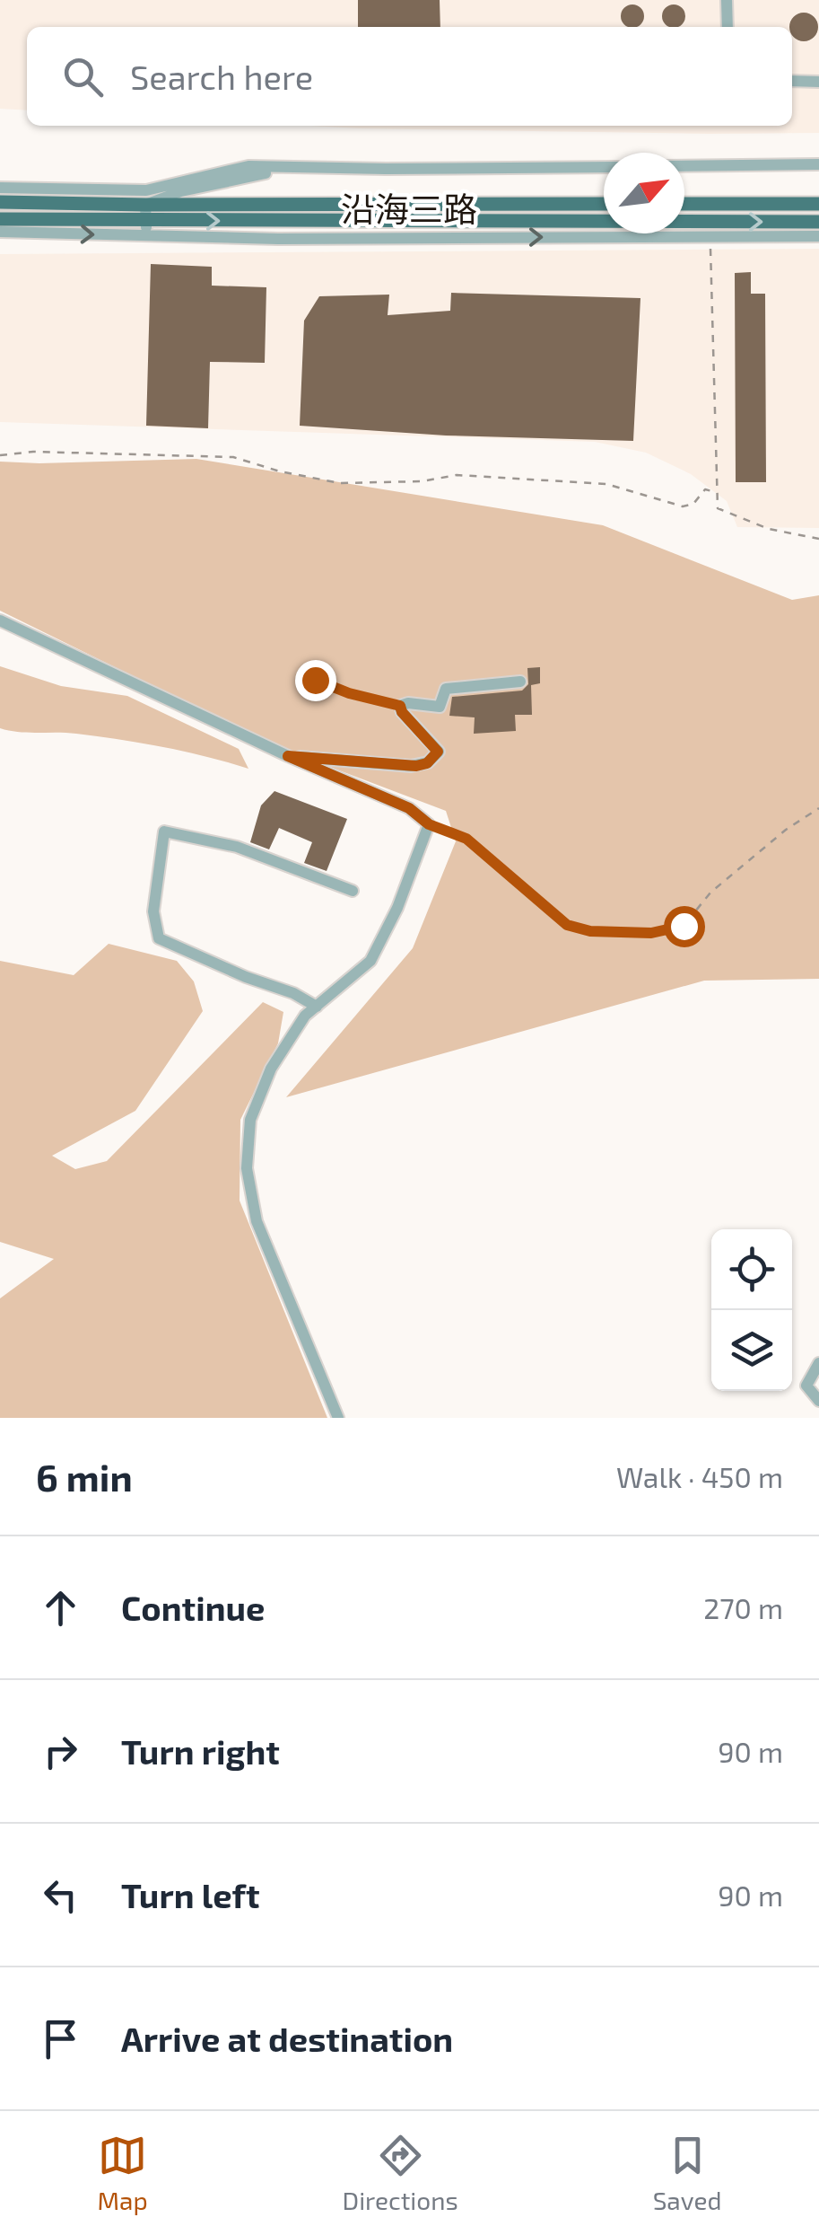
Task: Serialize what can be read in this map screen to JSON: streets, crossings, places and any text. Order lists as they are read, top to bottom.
{
  "streets": {
    "main road": ["沿海三路"]
  },
  "north": "top right",
  "page": {
    "search": "Search here",
    "heading": ["6 min", "Walk · 450 m"],
    "list": [
      ["Continue", "270 m"],
      ["Turn right", "90 m"],
      ["Turn left", "90 m"],
      "Arrive at destination"
    ],
    "nav": ["Map", "Directions", "Saved"]
  }
}
